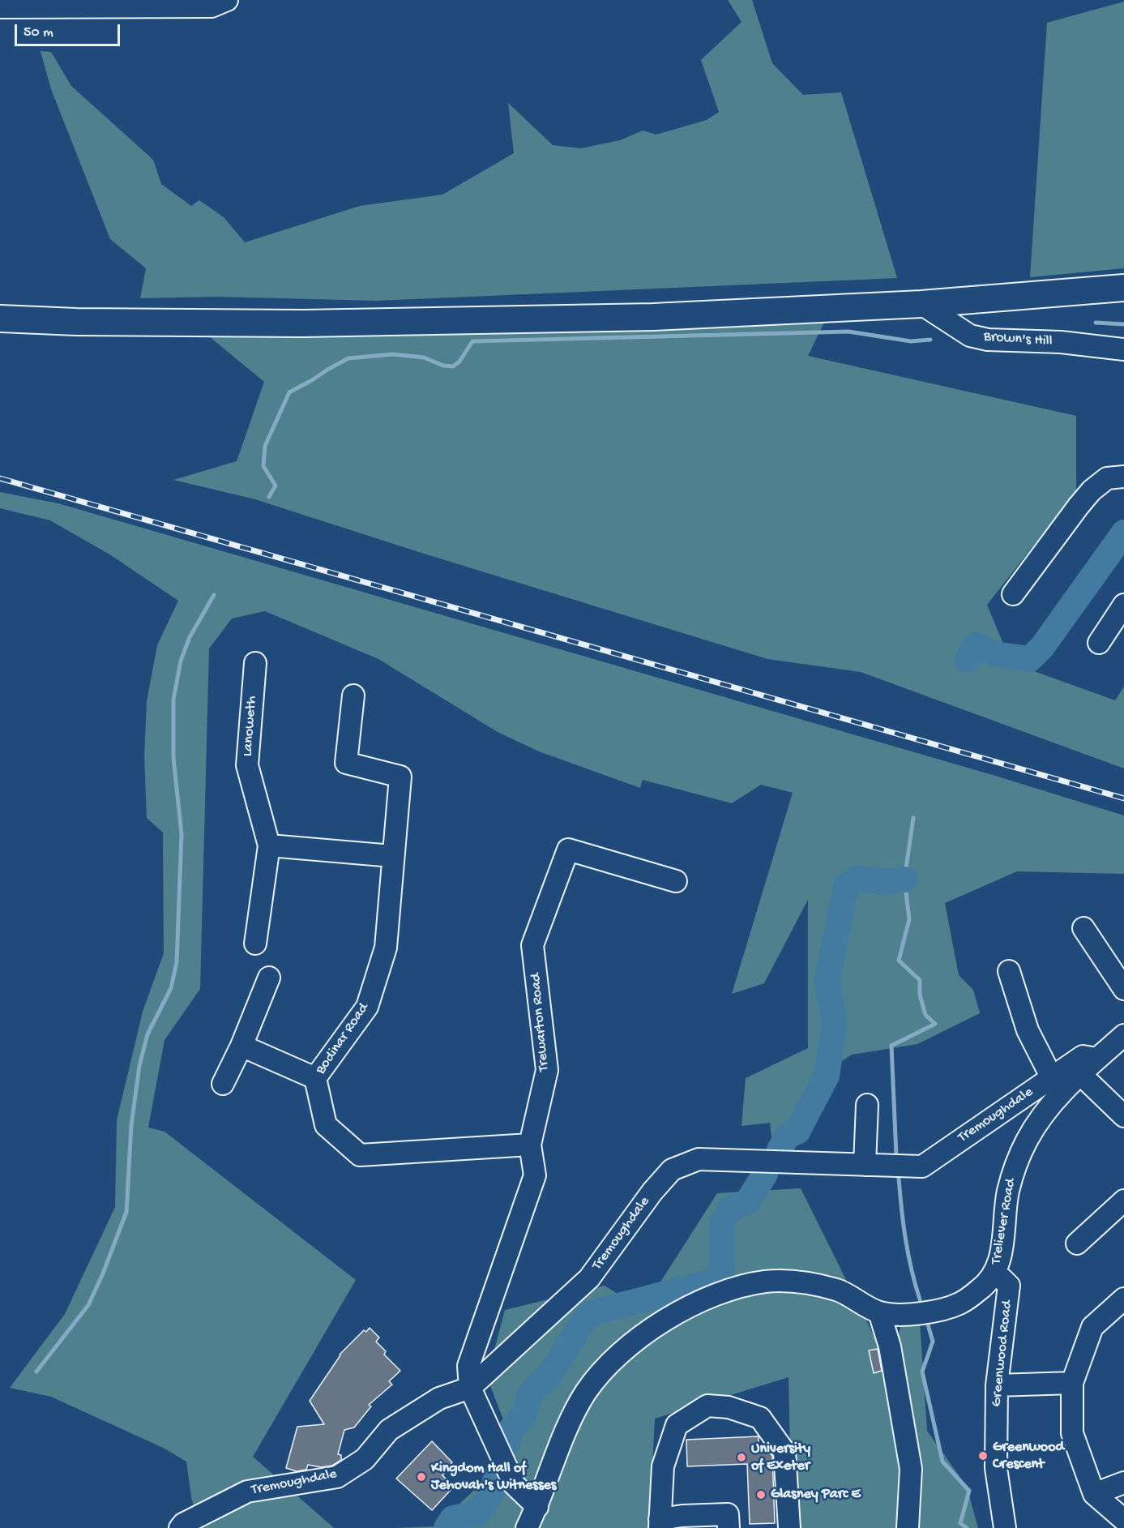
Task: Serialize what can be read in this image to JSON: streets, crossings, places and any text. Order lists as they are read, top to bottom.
{
  "streets": {
    "street": [
      "Brown's Hill",
      "Lanoweth",
      "Trewarton Road",
      "Bodinar Road",
      "Tremoughdale",
      "Treliever Road",
      "Greenwood Road"
    ]
  },
  "crossings": [
    ["Trewarton Road", "Bodinar Road"],
    ["Trewarton Road", "Tremoughdale"],
    ["Tremoughdale", "Treliever Road"],
    ["Treliever Road", "Greenwood Road"]
  ],
  "places": [
    "Greenwood Crescent",
    "University of Exeter",
    "Kingdom Hall of Jehovah's Witnesses",
    "Glasney Parc E"
  ],
  "scale_bar": "50 m"
}
